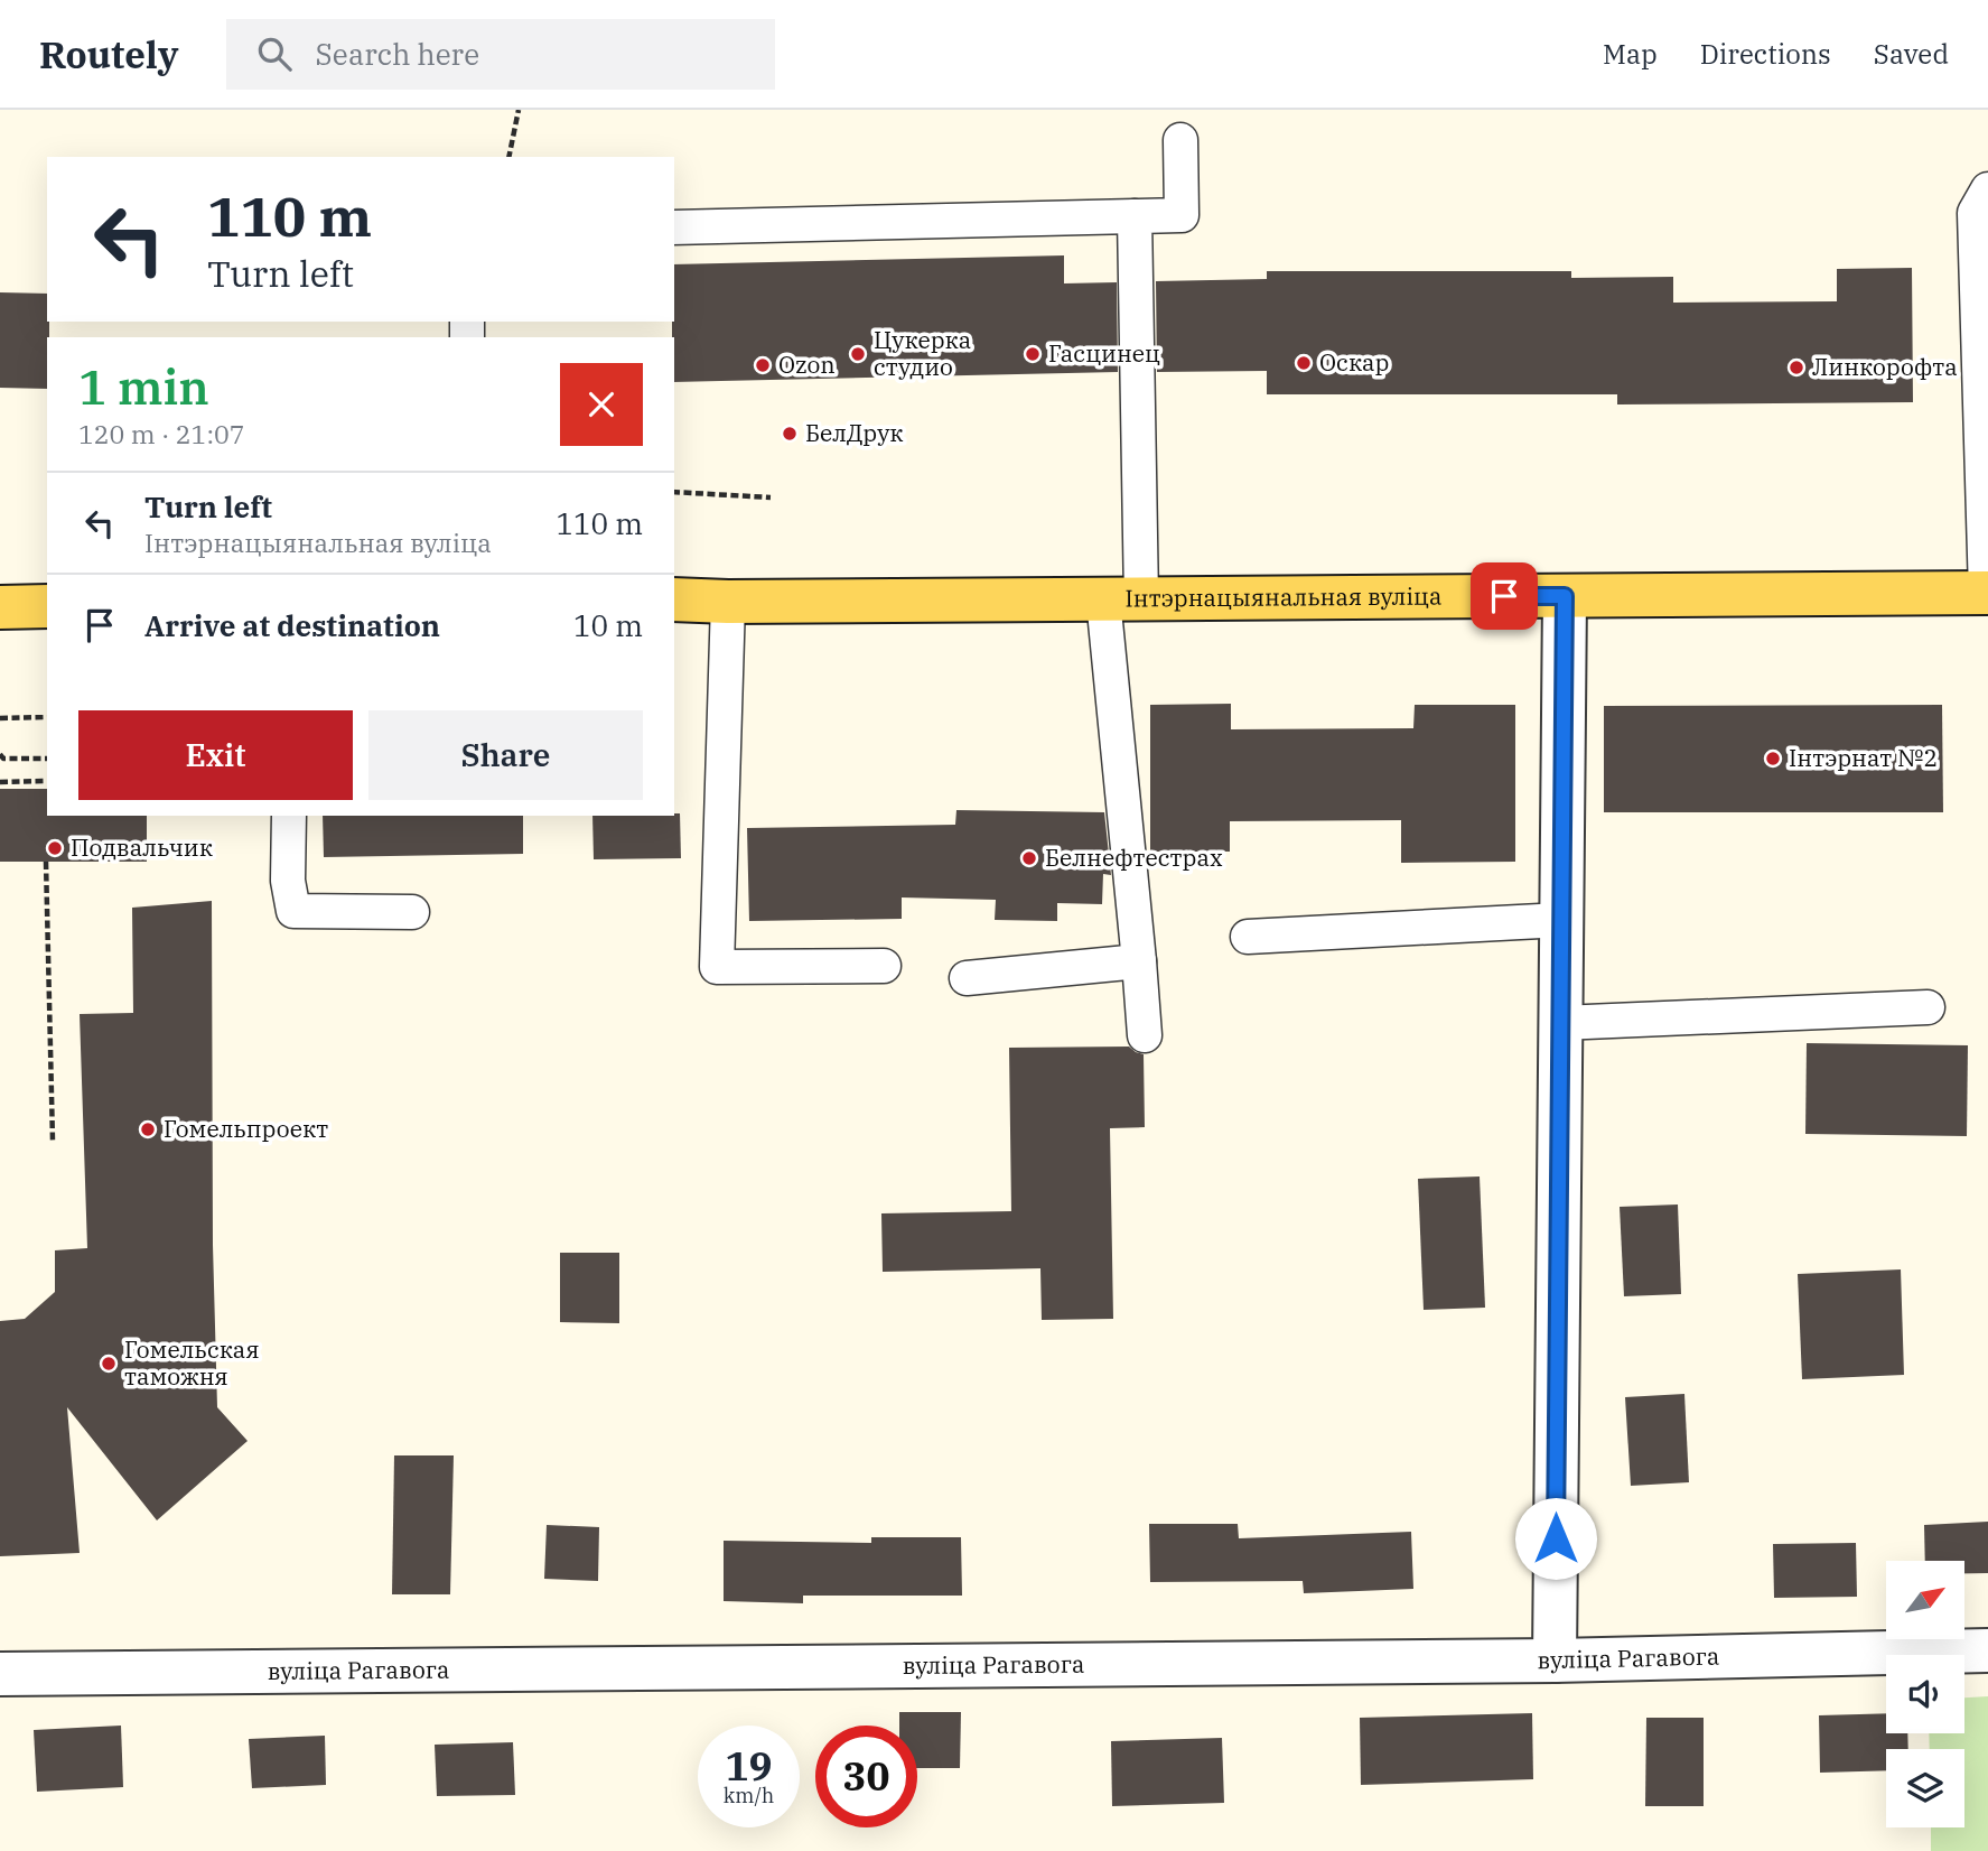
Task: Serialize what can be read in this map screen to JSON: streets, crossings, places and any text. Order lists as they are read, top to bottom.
{
  "streets": {
    "main road": ["Інтэрнацыянальная вуліца"],
    "street": ["вуліца Рагавога"]
  },
  "places": [
    "Цукерка студио",
    "Гасцинец",
    "Оскар",
    "Ozon",
    "Линкорофта",
    "БелДрук",
    "Інтэрнат №2",
    "Подвальчик",
    "Белнефтестрах",
    "Гомельпроект",
    "Гомельская таможня"
  ],
  "north": "top right",
  "page": {
    "header": "Routely",
    "search": "Search here",
    "nav": ["Map", "Directions", "Saved"],
    "turn": ["110 m", "Turn left"],
    "heading": ["1 min", "120 m · 21:07"],
    "list": [
      {
        "name": "Turn left",
        "note": "Інтэрнацыянальная вуліца",
        "value": "110 m"
      },
      {
        "name": "Arrive at destination",
        "value": "10 m"
      }
    ],
    "buttons": ["Exit", "Share"],
    "speed": "19 km/h",
    "limit": "30"
  }
}
